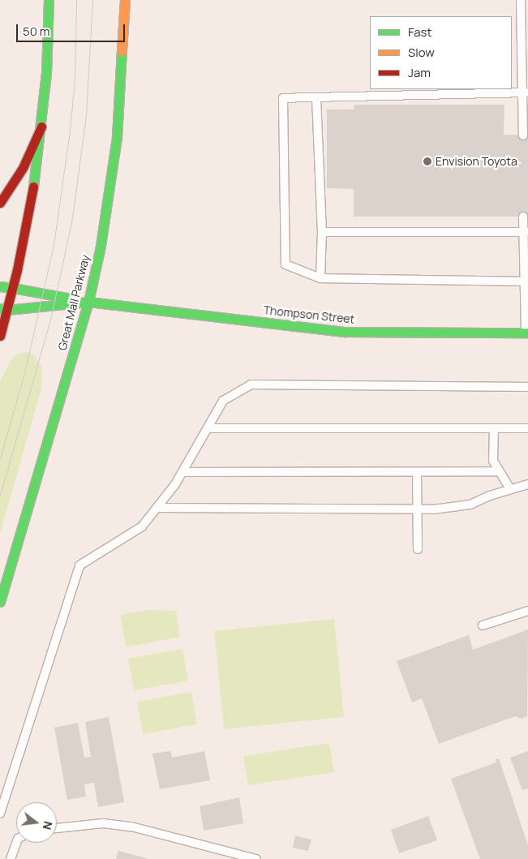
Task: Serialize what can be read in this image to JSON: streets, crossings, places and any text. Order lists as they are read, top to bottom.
{
  "streets": {
    "main road": ["Great Mall Parkway", "Thompson Street"]
  },
  "crossings": [
    ["Great Mall Parkway", "Thompson Street"]
  ],
  "places": ["Envision Toyota"],
  "legend": ["Fast", "Slow", "Jam"],
  "scale_bar": "50 m",
  "north": "right"
}
